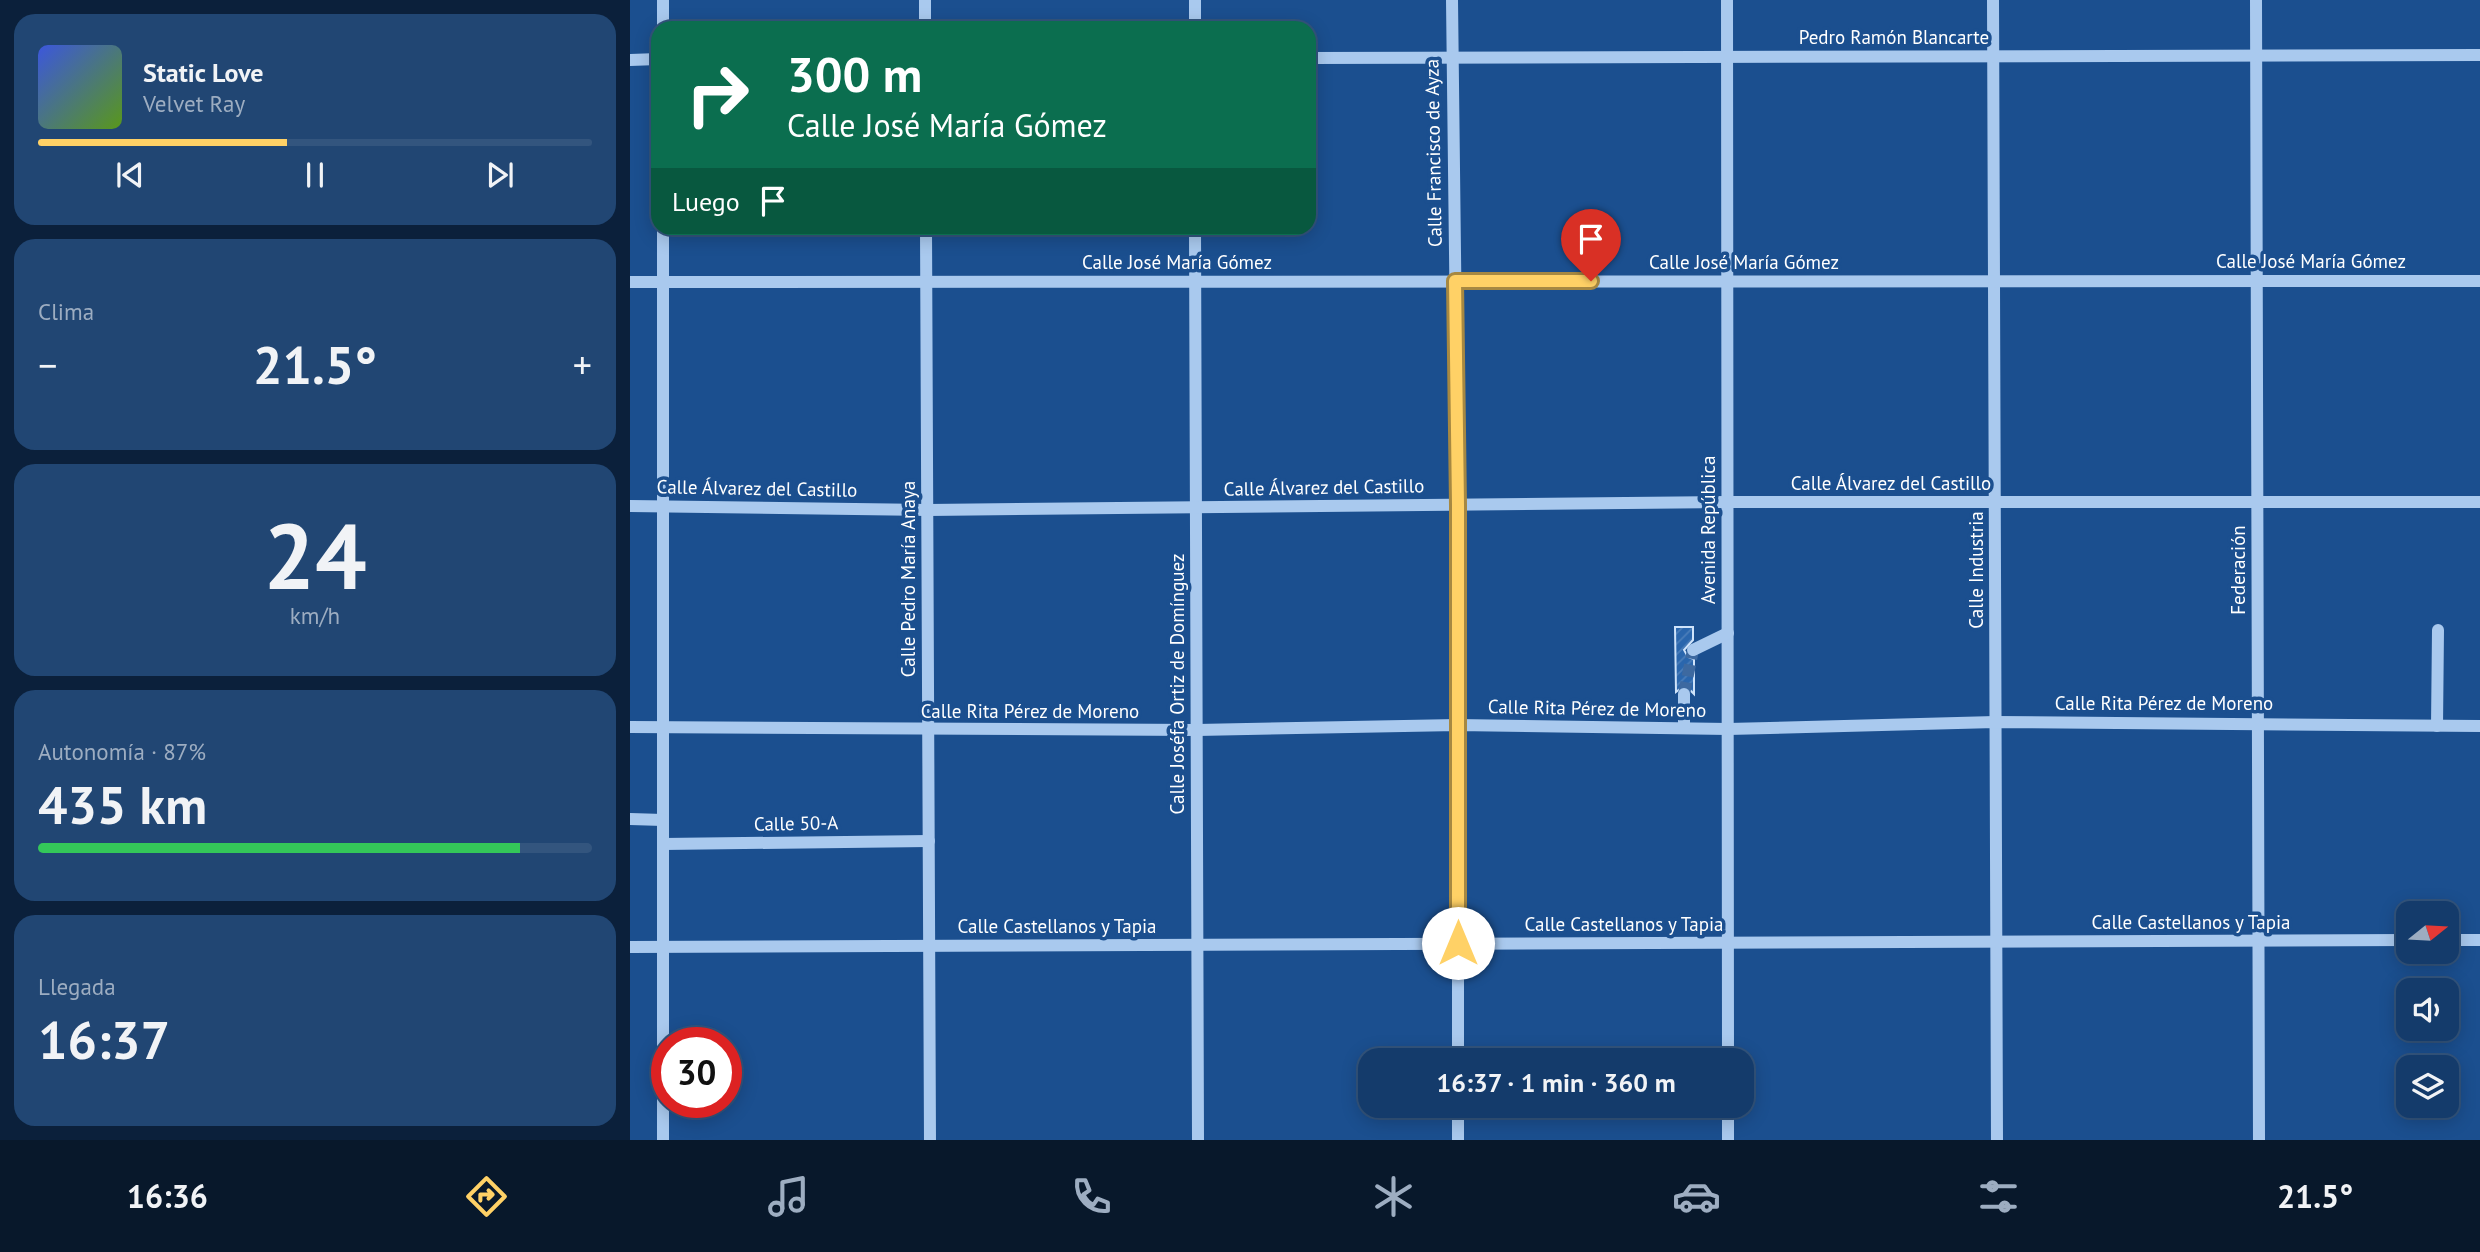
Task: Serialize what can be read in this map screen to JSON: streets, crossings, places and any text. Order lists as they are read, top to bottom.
{
  "streets": {
    "street": [
      "Pedro Ramón Blancarte",
      "Calle Francisco de Ayza",
      "Calle José María Gómez",
      "Calle Álvarez del Castillo",
      "Avenida República",
      "Calle Industria",
      "Federación",
      "Calle Pedro María Anaya",
      "Calle Joséfa Ortiz de Domínguez",
      "Calle Rita Pérez de Moreno",
      "Calle 50-A",
      "Calle Castellanos y Tapia"
    ]
  },
  "crossings": [
    ["Pedro Ramón Blancarte", "Calle Francisco de Ayza"],
    ["Pedro Ramón Blancarte", "Avenida República"],
    ["Pedro Ramón Blancarte", "Calle Industria"],
    ["Pedro Ramón Blancarte", "Federación"],
    ["Calle Francisco de Ayza", "Calle José María Gómez"],
    ["Calle Francisco de Ayza", "Calle Álvarez del Castillo"],
    ["Calle Francisco de Ayza", "Calle Rita Pérez de Moreno"],
    ["Calle Francisco de Ayza", "Calle Castellanos y Tapia"],
    ["Calle José María Gómez", "Avenida República"],
    ["Calle José María Gómez", "Calle Industria"],
    ["Calle José María Gómez", "Federación"],
    ["Calle José María Gómez", "Calle Pedro María Anaya"],
    ["Calle José María Gómez", "Calle Joséfa Ortiz de Domínguez"],
    ["Calle Álvarez del Castillo", "Avenida República"],
    ["Calle Álvarez del Castillo", "Calle Industria"],
    ["Calle Álvarez del Castillo", "Federación"],
    ["Calle Álvarez del Castillo", "Calle Pedro María Anaya"],
    ["Calle Álvarez del Castillo", "Calle Joséfa Ortiz de Domínguez"],
    ["Avenida República", "Calle Rita Pérez de Moreno"],
    ["Avenida República", "Calle Castellanos y Tapia"],
    ["Calle Industria", "Calle Rita Pérez de Moreno"],
    ["Calle Industria", "Calle Castellanos y Tapia"],
    ["Federación", "Calle Rita Pérez de Moreno"],
    ["Federación", "Calle Castellanos y Tapia"],
    ["Calle Pedro María Anaya", "Calle Rita Pérez de Moreno"],
    ["Calle Pedro María Anaya", "Calle 50-A"],
    ["Calle Pedro María Anaya", "Calle Castellanos y Tapia"],
    ["Calle Joséfa Ortiz de Domínguez", "Calle Rita Pérez de Moreno"],
    ["Calle Joséfa Ortiz de Domínguez", "Calle Castellanos y Tapia"]
  ],
  "north": "right",
  "page": {
    "turn": ["300 m", "Calle José María Gómez"],
    "song": ["Static Love", "Velvet Ray"],
    "then": "Luego",
    "tile": [
      "Clima",
      ["24", "km/h"],
      ["Autonomía · 87%", "435 km"],
      ["Llegada", "16:37"]
    ],
    "heat": ["−", "21.5°", "+"],
    "limit": "30",
    "trip": "16:37 · 1 min · 360 m",
    "tabs": ["16:36", "21.5°"]
  }
}
